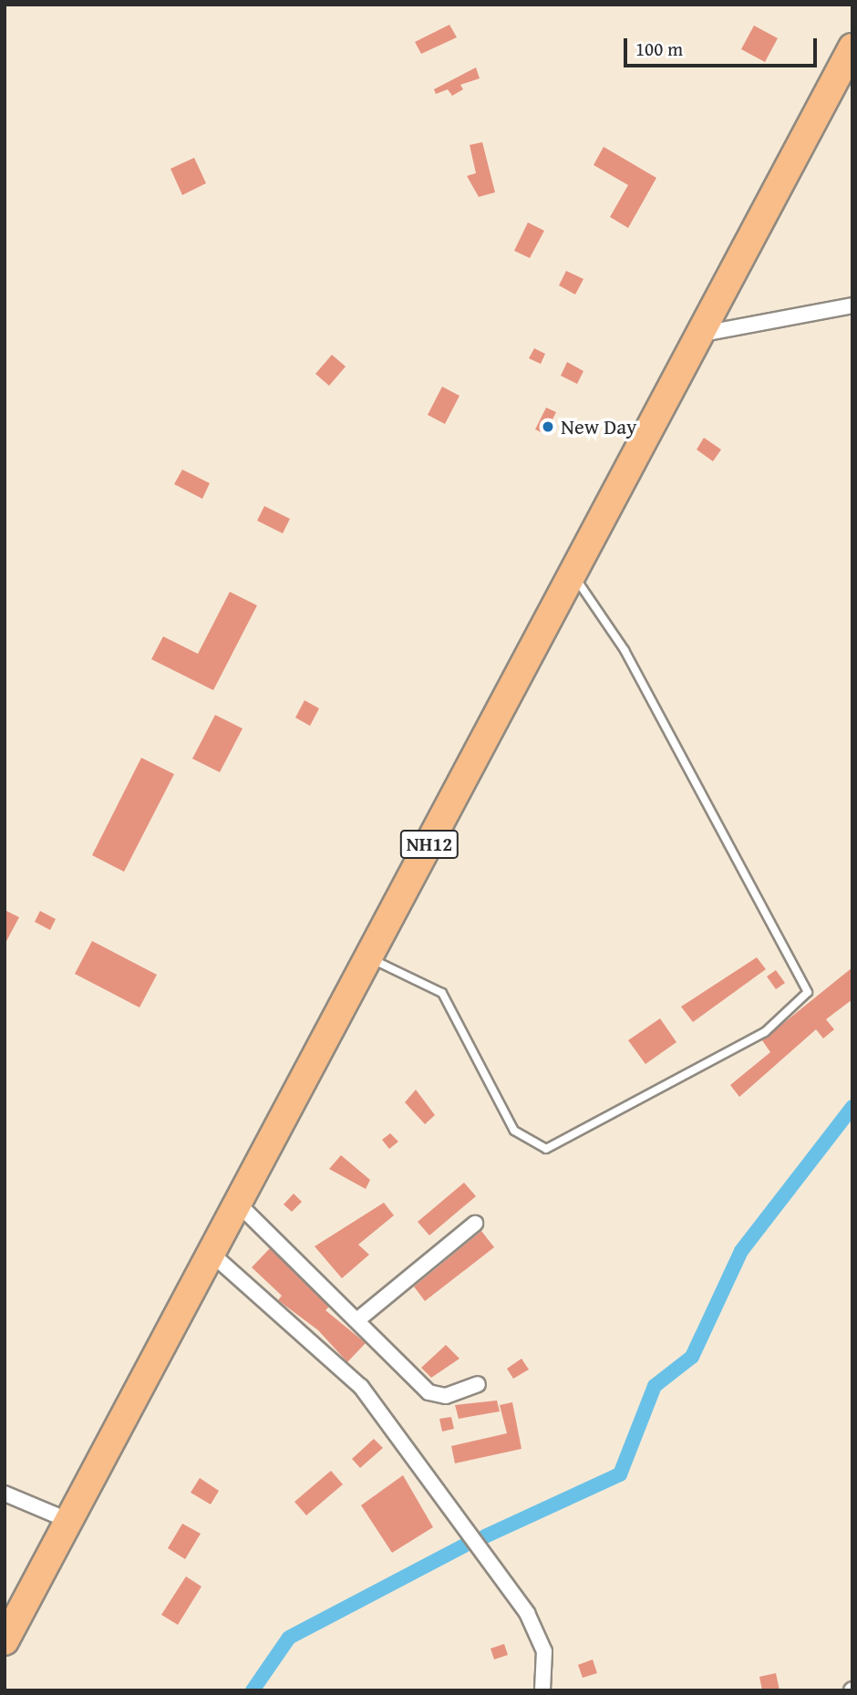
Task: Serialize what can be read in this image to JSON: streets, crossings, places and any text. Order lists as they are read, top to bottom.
{
  "streets": {
    "highway": ["NH12"]
  },
  "places": ["New Day"],
  "scale_bar": "100 m"
}
